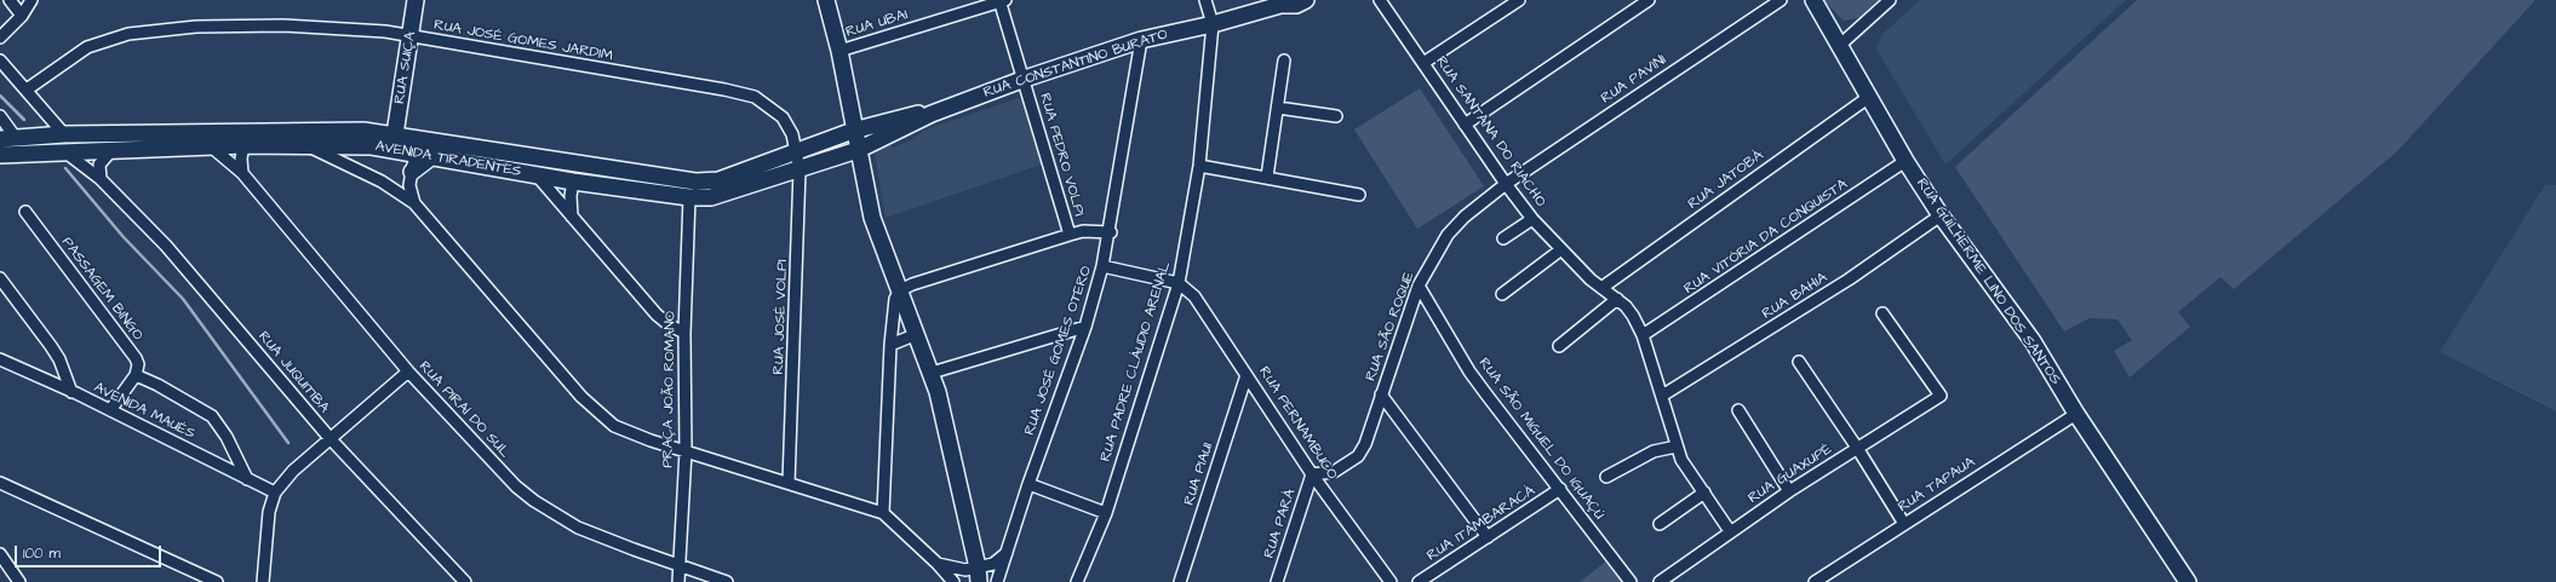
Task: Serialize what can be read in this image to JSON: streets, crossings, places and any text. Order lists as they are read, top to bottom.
{
  "streets": {
    "main road": [
      "RUA CONSTANTINO BURATO",
      "RUA SUIÇA",
      "AVENIDA TIRADENTES",
      "RUA GUILHERME LINO DOS SANTOS"
    ],
    "street": [
      "RUA UBAI",
      "RUA JOSÉ GOMES JARDIM",
      "RUA PAVINI",
      "RUA SANTANA DO RIACHO",
      "RUA PEDRO VOLPI",
      "RUA JATOBÁ",
      "RUA VITÓRIA DA CONQUISTA",
      "PASSAGEM BINGO",
      "RUA BAHIA",
      "RUA JOSÉ VOLPI",
      "RUA SÃO ROQUE",
      "RUA JOSÉ GOMES OTERO",
      "RUA PADRE CLÁUDIO ARENAL",
      "RUA JUQUITIBA",
      "PRAÇA JOÃO ROMANO",
      "RUA PIRAÍ DO SUL",
      "AVENIDA MAUÉS",
      "RUA PERNAMBUCO",
      "RUA SÃO MIGUEL DO IGUAÇÚ",
      "RUA PIAUI",
      "RUA GUAXUPÉ",
      "RUA TAPAUA",
      "RUA PARÁ",
      "RUA ITAMBARACÁ"
    ]
  },
  "crossings": [
    ["RUA UBAI", "RUA PEDRO VOLPI"],
    ["RUA JOSÉ GOMES JARDIM", "RUA SUIÇA"],
    ["RUA JOSÉ GOMES JARDIM", "AVENIDA TIRADENTES"],
    ["RUA JOSÉ GOMES JARDIM", "RUA JOSÉ VOLPI"],
    ["RUA CONSTANTINO BURATO", "RUA PEDRO VOLPI"],
    ["RUA CONSTANTINO BURATO", "AVENIDA TIRADENTES"],
    ["RUA CONSTANTINO BURATO", "RUA JOSÉ GOMES OTERO"],
    ["RUA CONSTANTINO BURATO", "RUA PADRE CLÁUDIO ARENAL"],
    ["RUA SUIÇA", "AVENIDA TIRADENTES"],
    ["RUA PAVINI", "RUA SANTANA DO RIACHO"],
    ["RUA PAVINI", "RUA SÃO ROQUE"],
    ["RUA SANTANA DO RIACHO", "RUA JATOBÁ"],
    ["RUA SANTANA DO RIACHO", "RUA VITÓRIA DA CONQUISTA"],
    ["RUA SANTANA DO RIACHO", "RUA BAHIA"],
    ["RUA SANTANA DO RIACHO", "RUA SÃO ROQUE"],
    ["RUA SANTANA DO RIACHO", "RUA GUAXUPÉ"],
    ["AVENIDA TIRADENTES", "RUA JOSÉ VOLPI"],
    ["AVENIDA TIRADENTES", "RUA JUQUITIBA"],
    ["AVENIDA TIRADENTES", "PRAÇA JOÃO ROMANO"],
    ["AVENIDA TIRADENTES", "RUA PIRAÍ DO SUL"],
    ["RUA JATOBÁ", "RUA GUILHERME LINO DOS SANTOS"],
    ["RUA VITÓRIA DA CONQUISTA", "RUA GUILHERME LINO DOS SANTOS"],
    ["RUA GUILHERME LINO DOS SANTOS", "RUA BAHIA"],
    ["RUA GUILHERME LINO DOS SANTOS", "RUA TAPAUA"],
    ["RUA SÃO ROQUE", "RUA PERNAMBUCO"],
    ["RUA SÃO ROQUE", "RUA SÃO MIGUEL DO IGUAÇÚ"],
    ["RUA SÃO ROQUE", "RUA PARÁ"],
    ["RUA PADRE CLÁUDIO ARENAL", "RUA PERNAMBUCO"],
    ["PRAÇA JOÃO ROMANO", "RUA PIRAÍ DO SUL"],
    ["RUA PERNAMBUCO", "RUA PIAUI"],
    ["RUA PERNAMBUCO", "RUA PARÁ"],
    ["RUA SÃO MIGUEL DO IGUAÇÚ", "RUA ITAMBARACÁ"]
  ],
  "scale_bar": "100 m"
}
